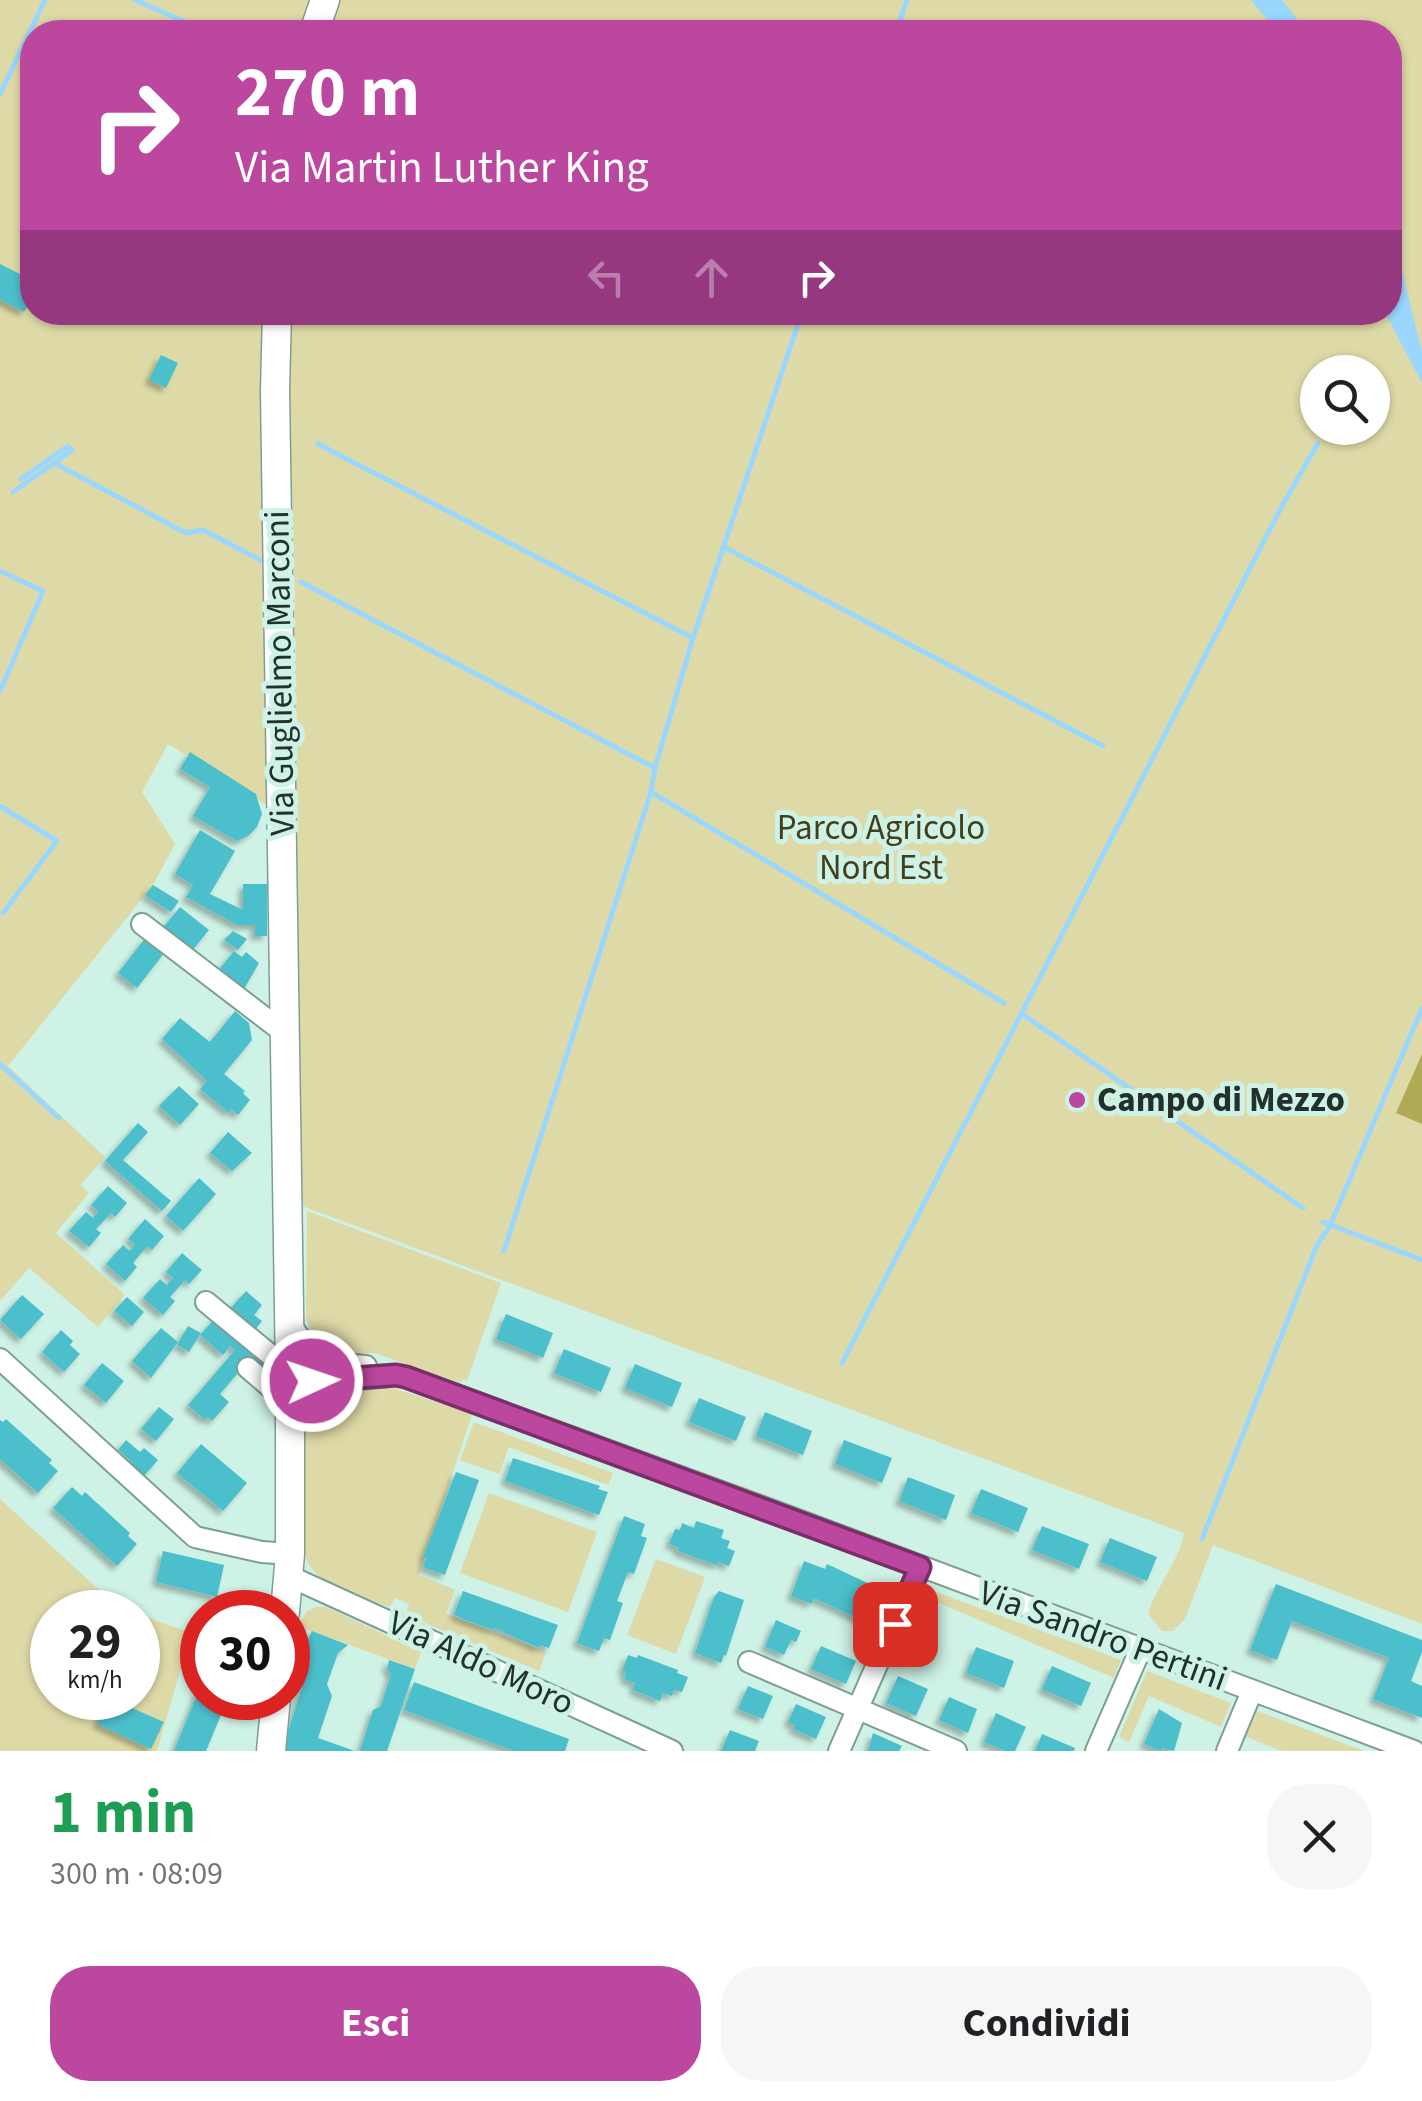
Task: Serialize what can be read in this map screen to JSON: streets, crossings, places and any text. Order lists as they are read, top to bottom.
{
  "streets": {
    "street": ["Via Guglielmo Marconi", "Via Sandro Pertini", "Via Aldo Moro"]
  },
  "crossings": [
    ["Via Guglielmo Marconi", "Via Aldo Moro"]
  ],
  "parks": ["Parco Agricolo Nord Est"],
  "places": ["Campo di Mezzo"],
  "page": {
    "turn": ["270 m", "Via Martin Luther King"],
    "speed": "29 km/h",
    "limit": "30",
    "heading": ["1 min", "300 m · 08:09"],
    "buttons": ["Esci", "Condividi"]
  }
}
